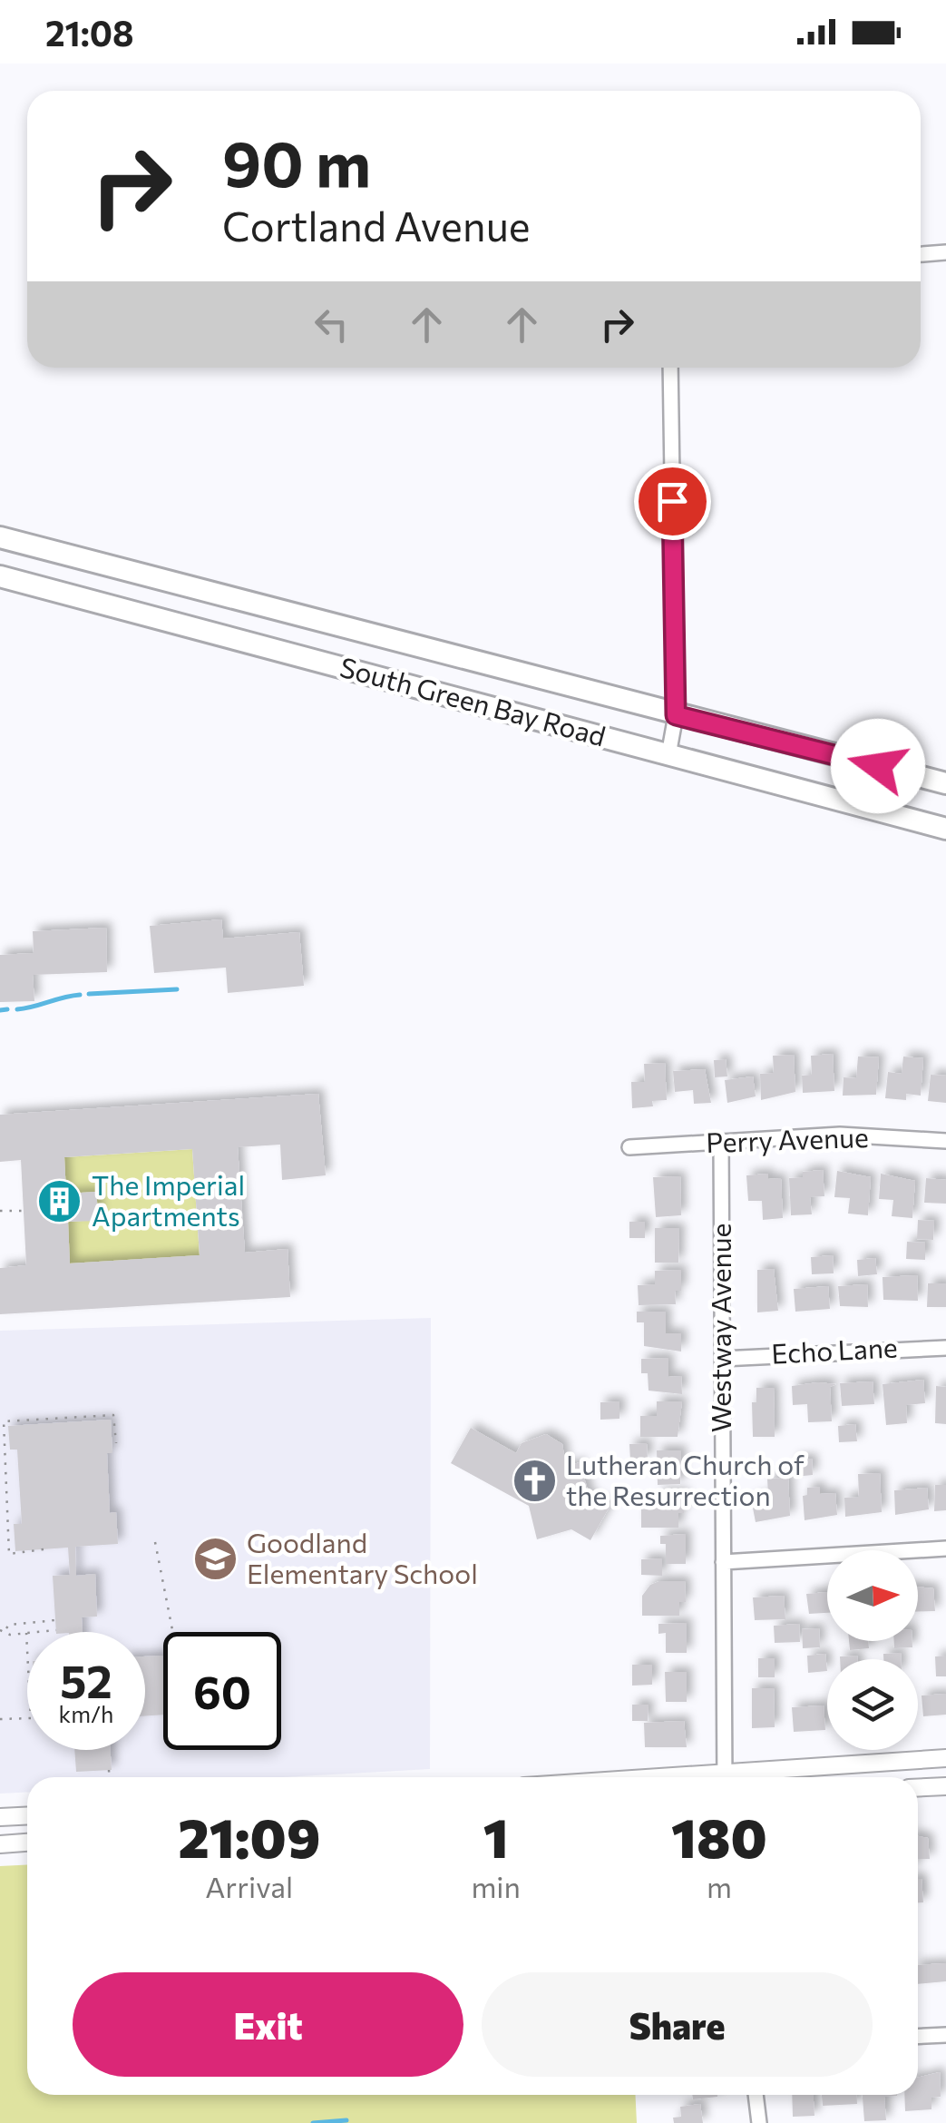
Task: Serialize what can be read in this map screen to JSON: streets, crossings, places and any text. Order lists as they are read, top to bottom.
{
  "streets": {
    "main road": ["South Green Bay Road"],
    "street": ["Perry Avenue", "Westway Avenue", "Echo Lane"]
  },
  "crossings": [
    ["Perry Avenue", "Westway Avenue"],
    ["Westway Avenue", "Echo Lane"]
  ],
  "places": {
    "building": ["The Imperial Apartments"],
    "church": ["Lutheran Church of the Resurrection"],
    "school or university": ["Goodland Elementary School"]
  },
  "north": "right",
  "page": {
    "status": "21:08",
    "turn": ["90 m", "Cortland Avenue"],
    "speed": "52 km/h",
    "limit": "60",
    "eta": [
      "21:09",
      "Arrival",
      "1",
      "min",
      "180",
      "m"
    ],
    "buttons": ["Exit", "Share"]
  }
}
